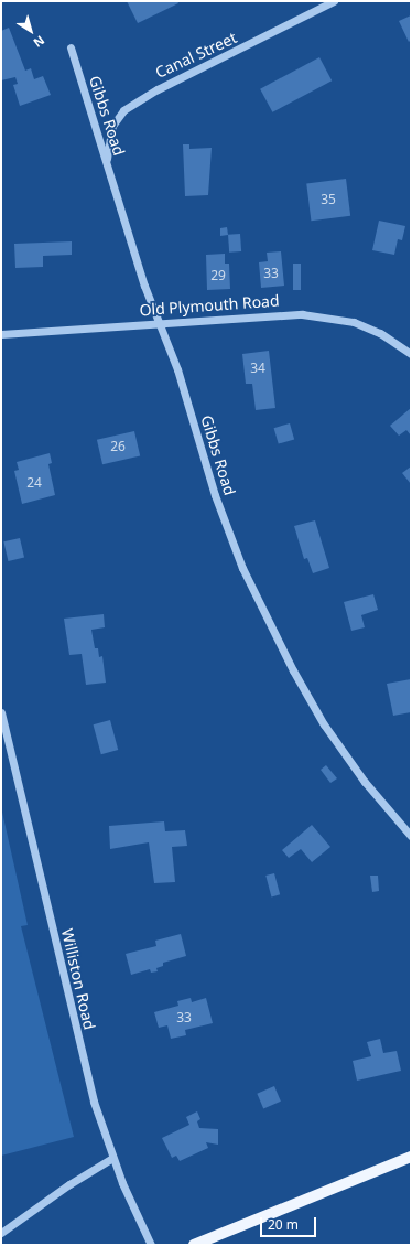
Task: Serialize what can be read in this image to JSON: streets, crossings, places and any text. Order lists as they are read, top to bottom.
{
  "streets": {
    "street": [
      "Canal Street",
      "Gibbs Road",
      "Old Plymouth Road",
      "Williston Road"
    ]
  },
  "crossings": [
    ["Canal Street", "Gibbs Road"],
    ["Gibbs Road", "Old Plymouth Road"]
  ],
  "house_numbers": [
    "35",
    "33",
    "29",
    "34",
    "26",
    "24",
    "33"
  ],
  "scale_bar": "20 m",
  "north": "bottom right"
}
